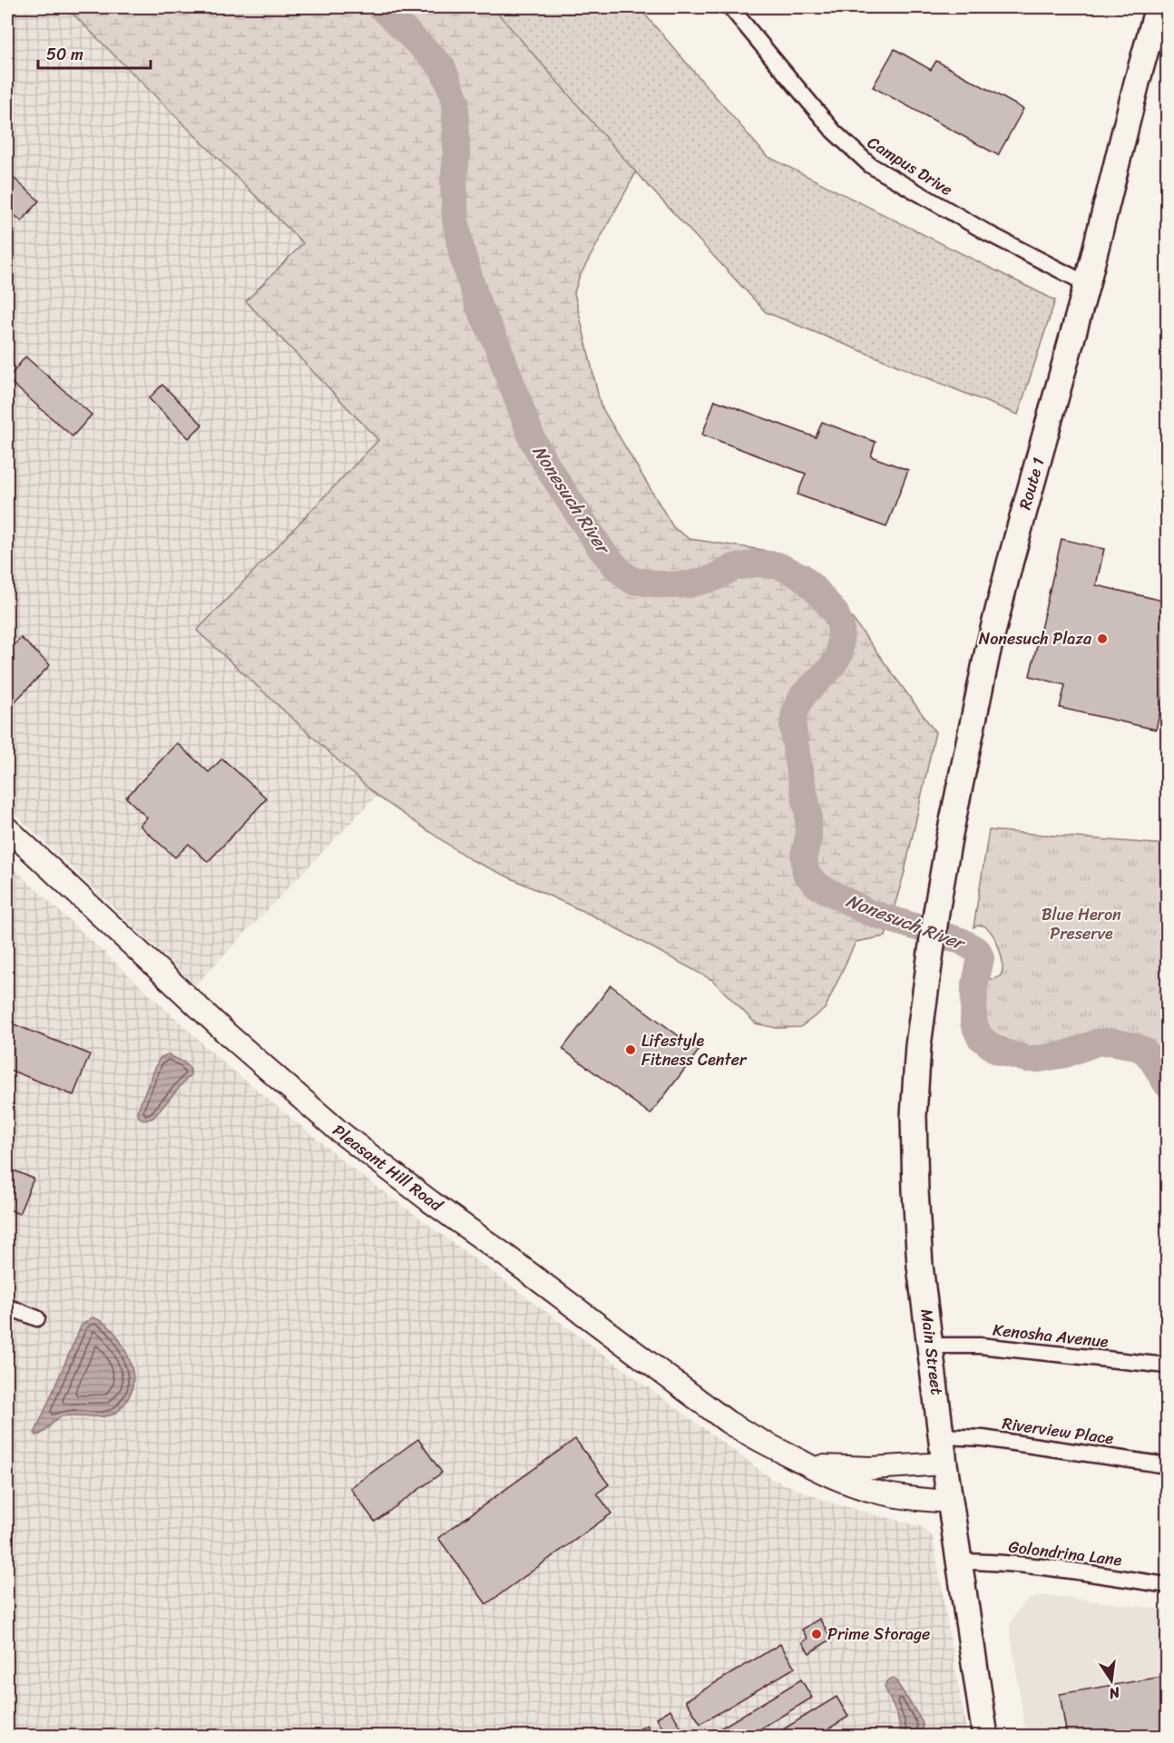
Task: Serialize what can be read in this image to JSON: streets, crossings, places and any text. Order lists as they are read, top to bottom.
{
  "streets": {
    "main road": ["Route 1", "Main Street"],
    "street": [
      "Campus Drive",
      "Pleasant Hill Road",
      "Kenosha Avenue",
      "Riverview Place",
      "Golondrina Lane"
    ]
  },
  "crossings": [
    ["Campus Drive", "Route 1"],
    ["Route 1", "Main Street"],
    ["Pleasant Hill Road", "Main Street"],
    ["Kenosha Avenue", "Main Street"],
    ["Main Street", "Riverview Place"],
    ["Main Street", "Golondrina Lane"]
  ],
  "water": ["Nonesuch River"],
  "parks": ["Blue Heron Preserve"],
  "places": ["Nonesuch Plaza", "Lifestyle Fitness Center", "Prime Storage"],
  "scale_bar": "50 m",
  "north": "bottom"
}
